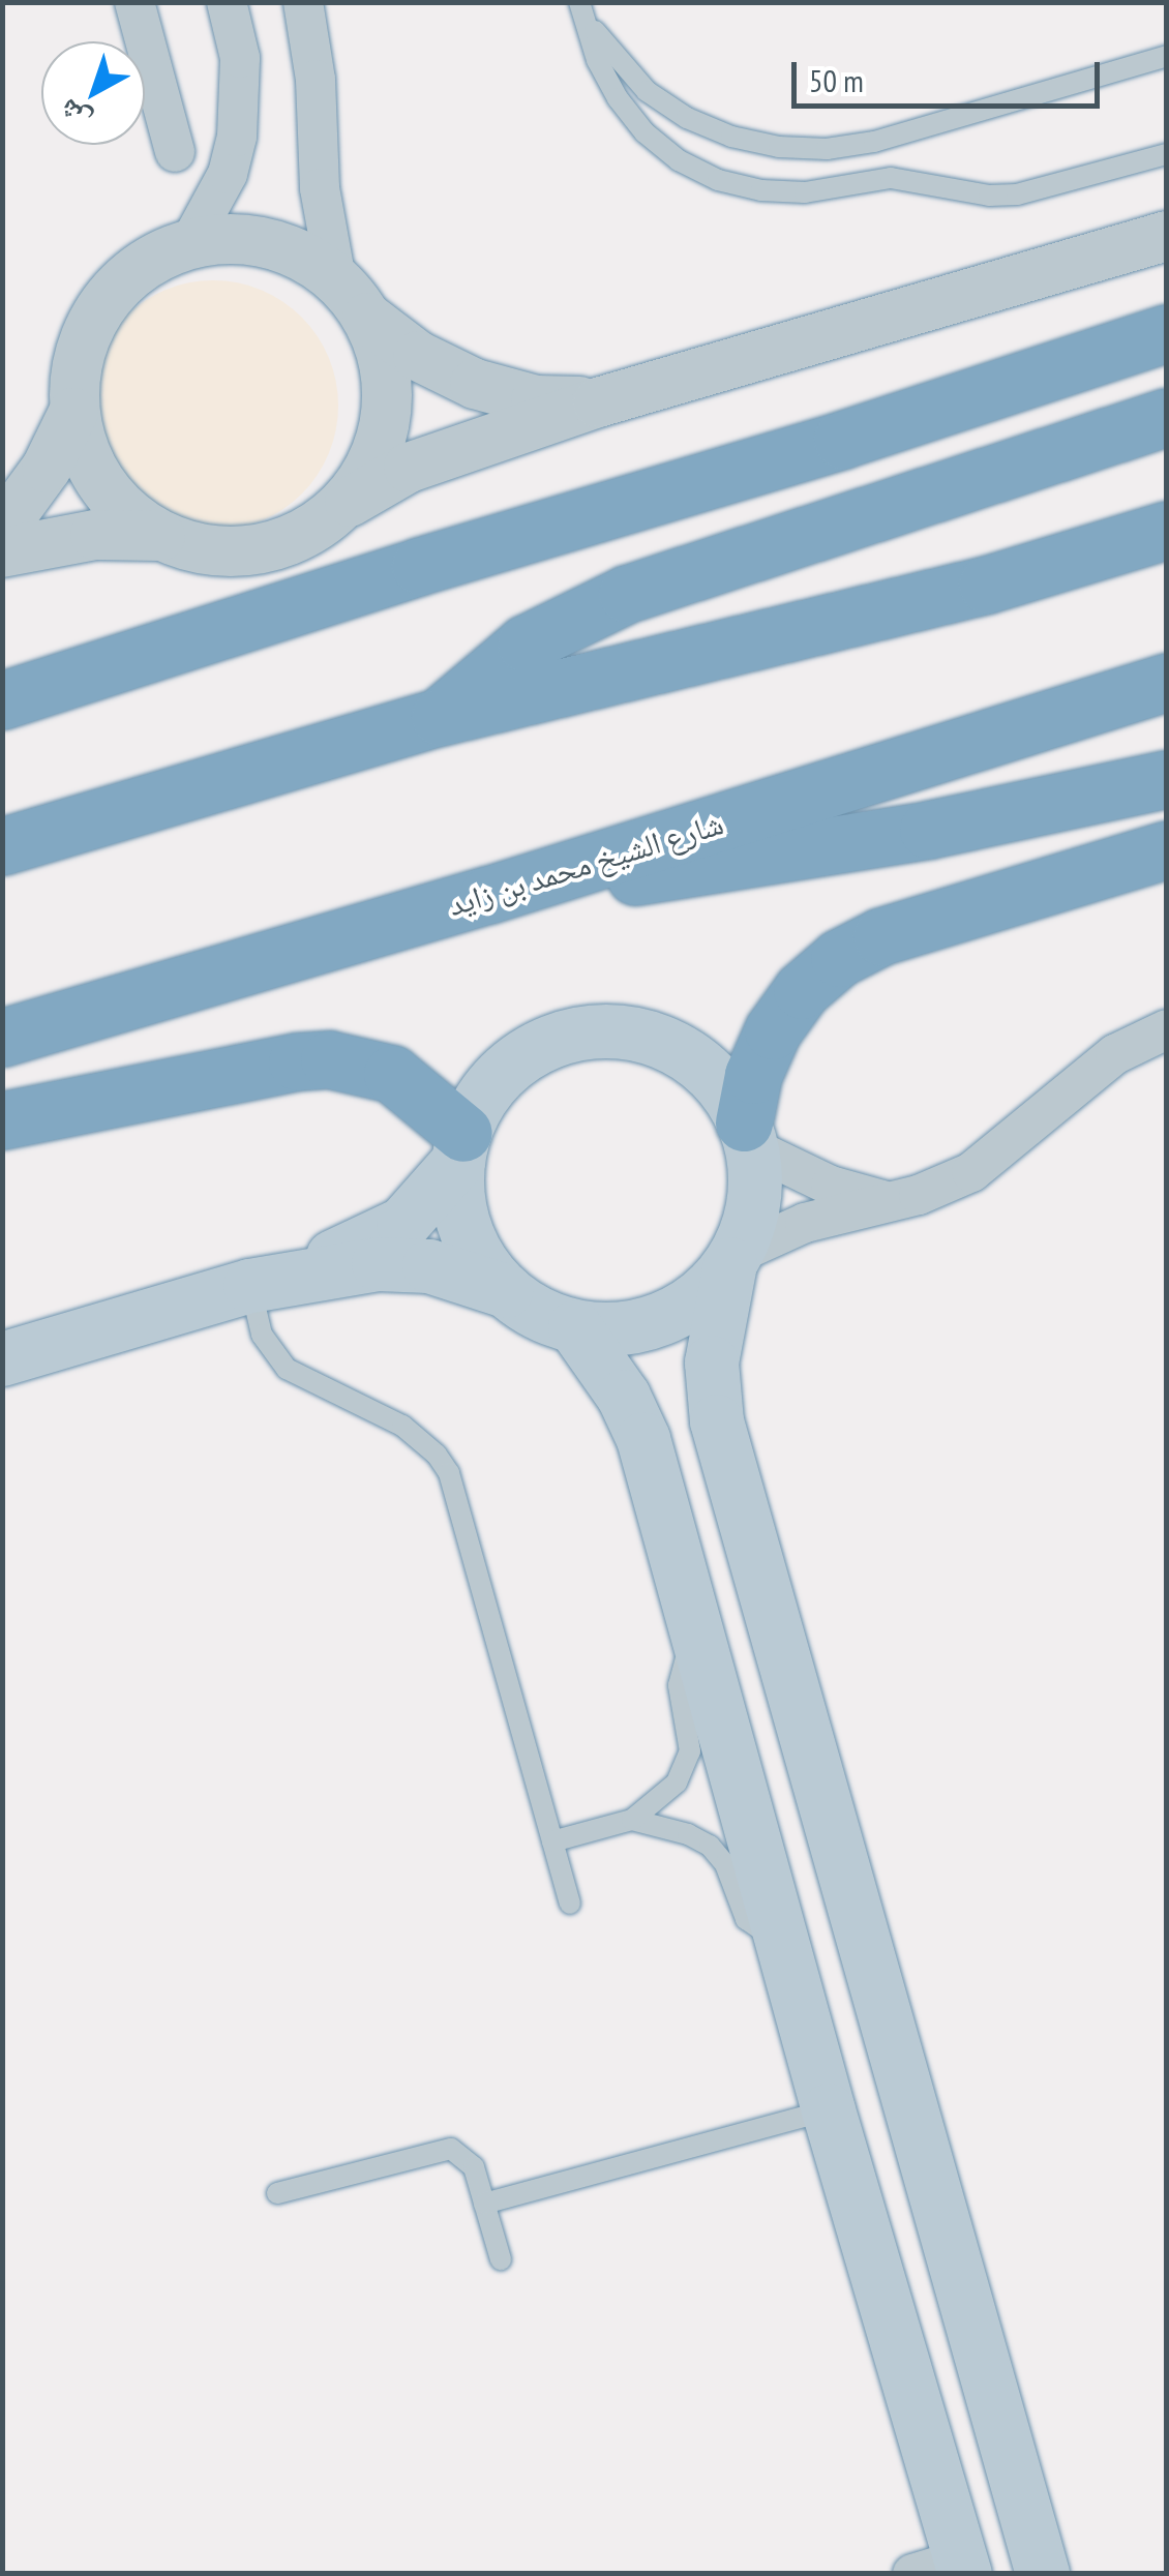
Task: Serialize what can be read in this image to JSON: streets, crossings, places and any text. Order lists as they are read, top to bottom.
{
  "streets": {
    "highway": ["شارع الشيخ محمد بن زايد"]
  },
  "scale_bar": "50 m",
  "north": "bottom left"
}
